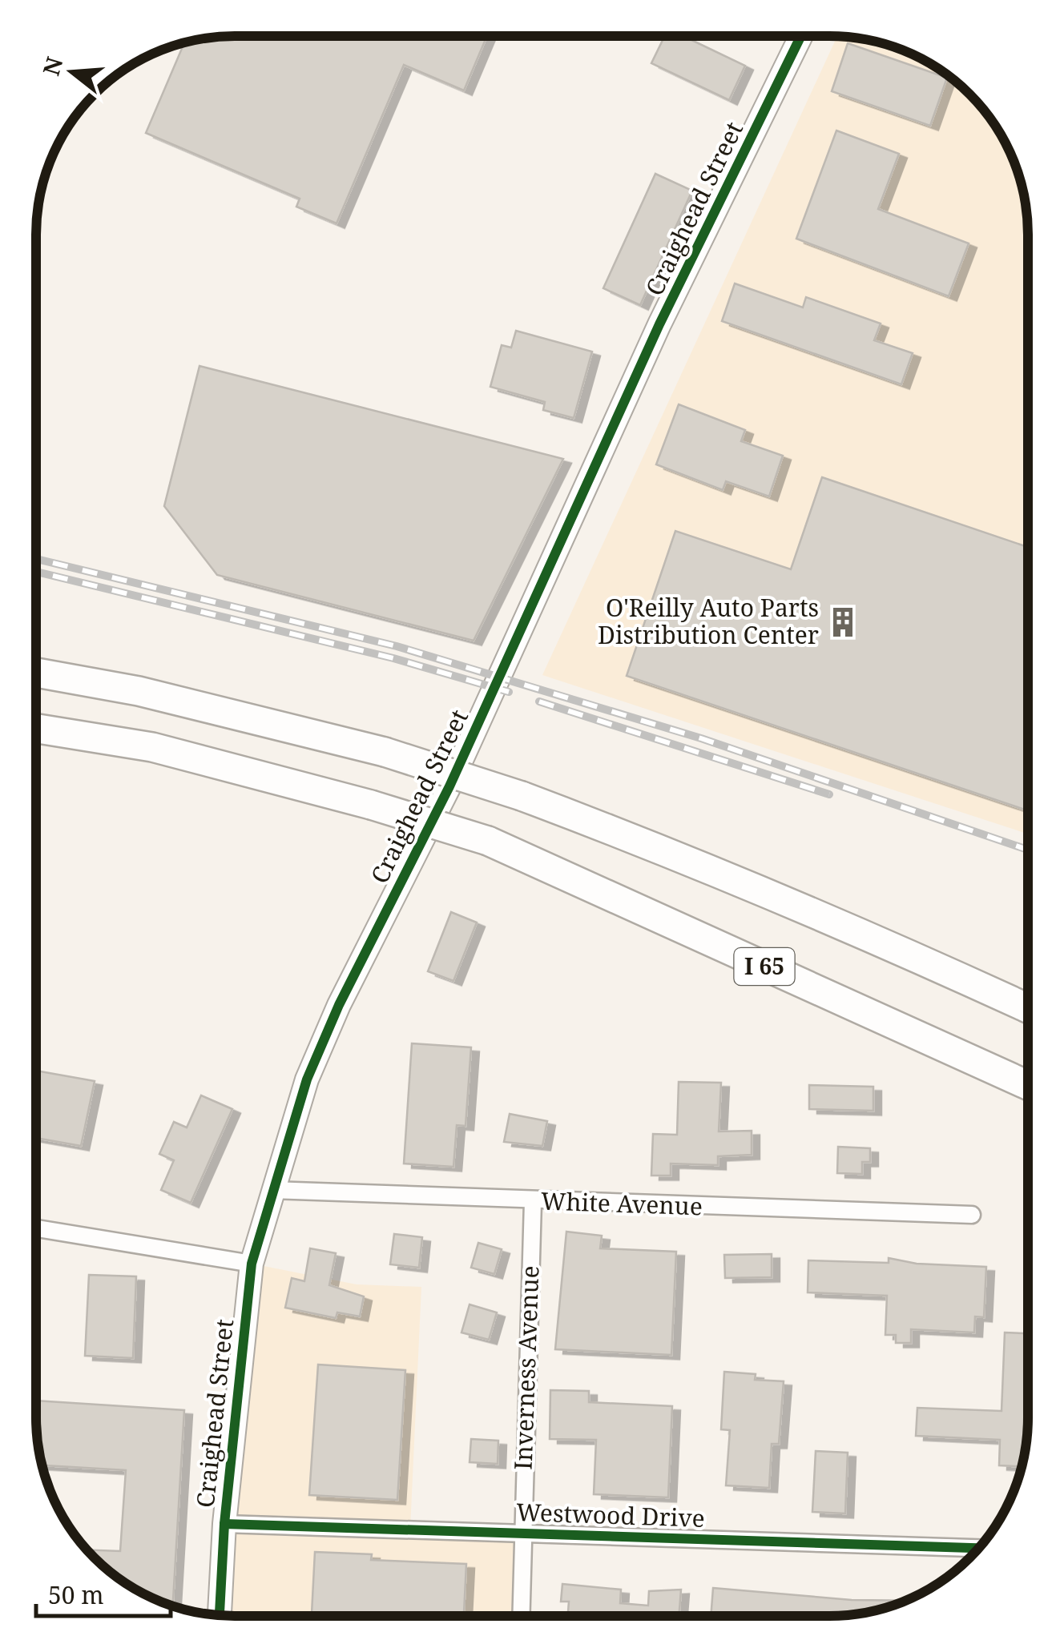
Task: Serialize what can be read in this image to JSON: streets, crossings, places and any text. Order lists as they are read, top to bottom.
{
  "streets": {
    "highway": ["I 65"],
    "street": [
      "Craighead Street",
      "White Avenue",
      "Inverness Avenue",
      "Westwood Drive"
    ]
  },
  "crossings": [
    ["Craighead Street", "White Avenue"],
    ["Craighead Street", "Westwood Drive"],
    ["White Avenue", "Inverness Avenue"],
    ["Inverness Avenue", "Westwood Drive"]
  ],
  "places": {
    "building": ["O'Reilly Auto Parts Distribution Center"]
  },
  "scale_bar": "50 m",
  "north": "left"
}
